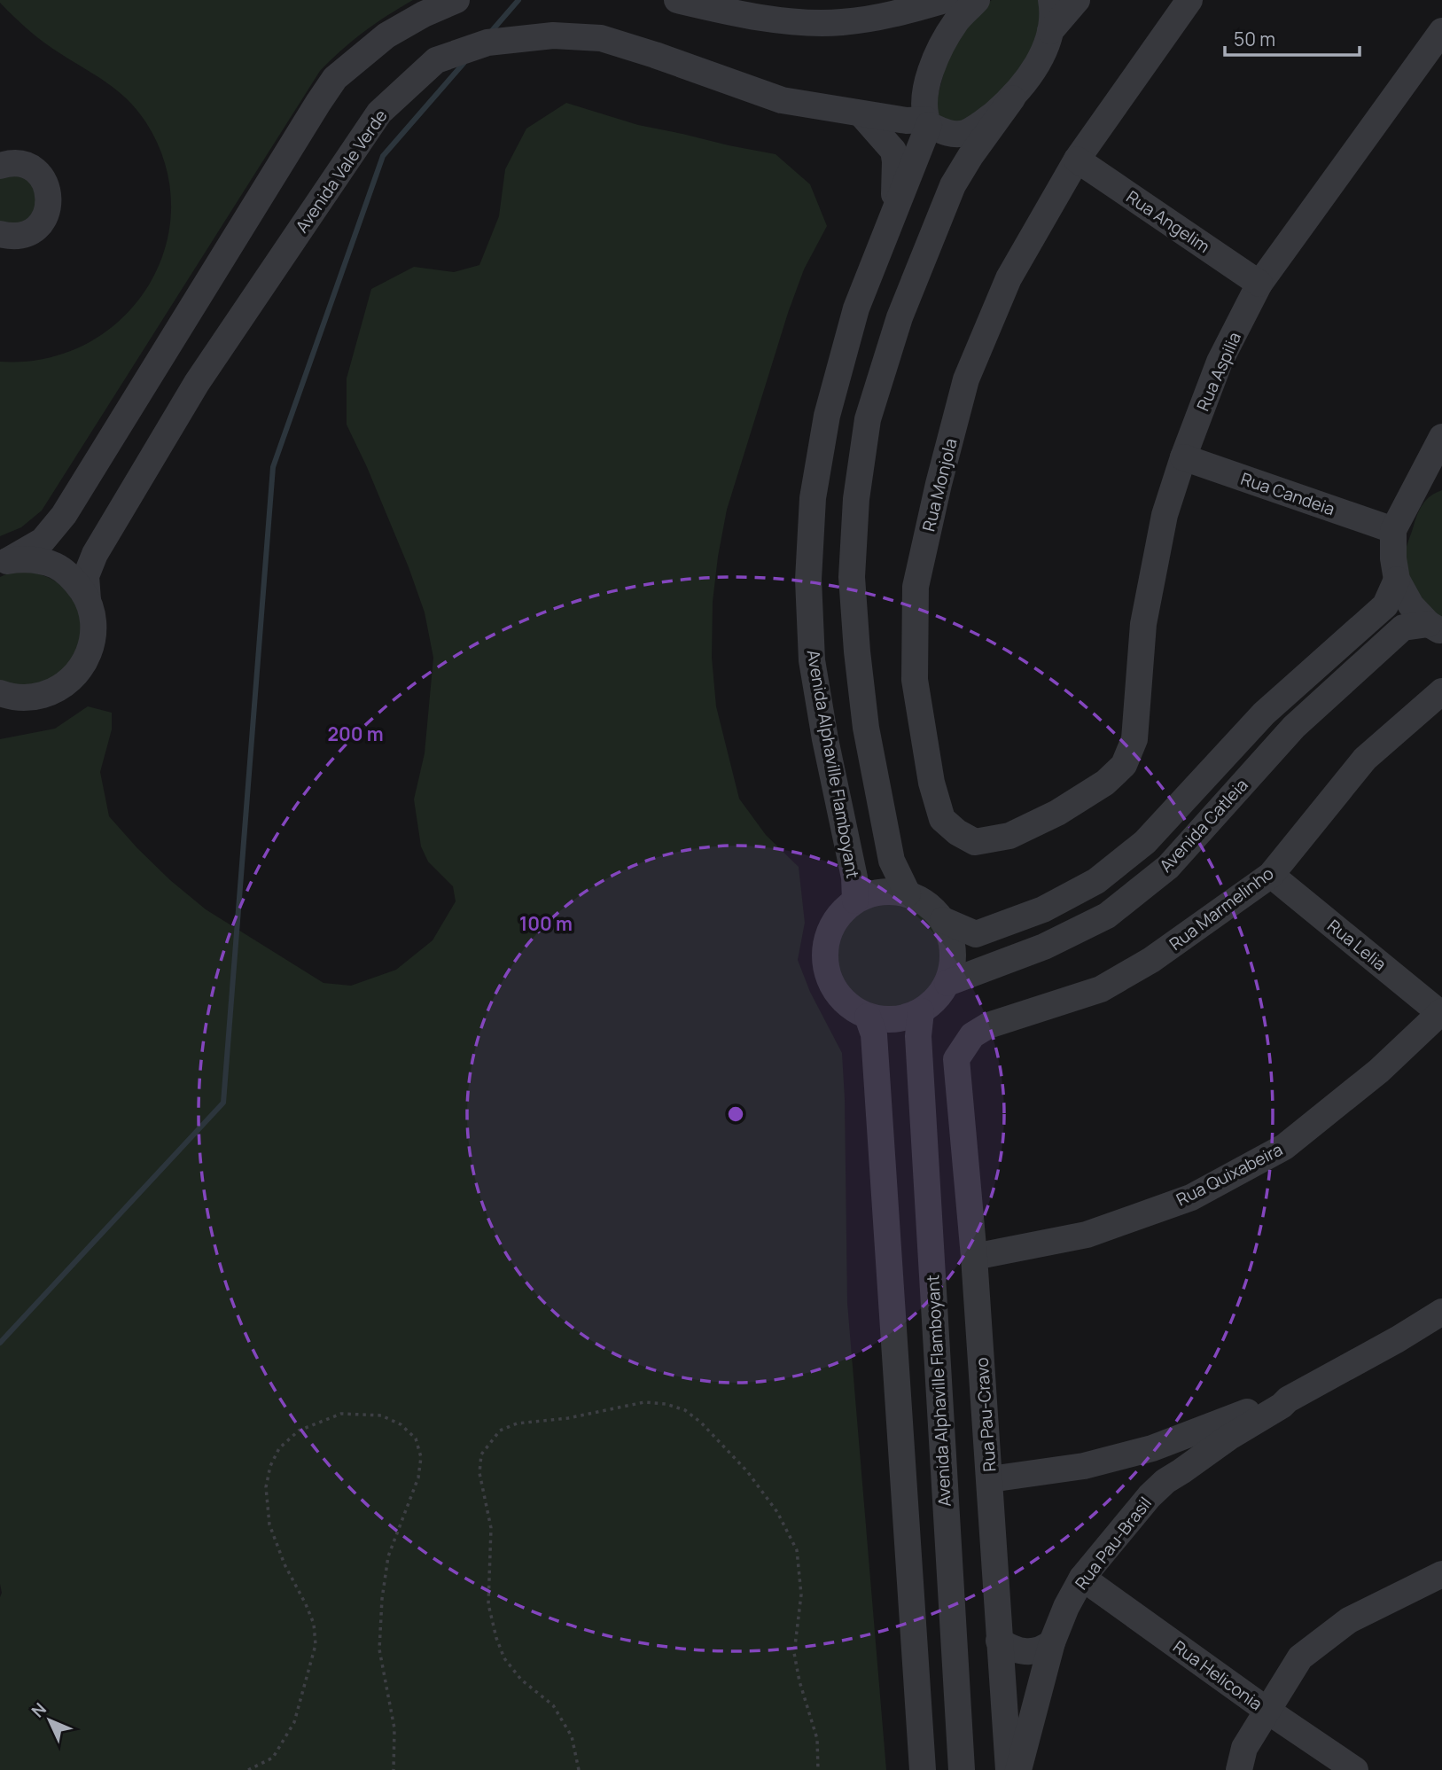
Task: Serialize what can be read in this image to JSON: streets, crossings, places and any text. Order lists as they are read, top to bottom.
{
  "streets": {
    "street": [
      "Avenida Vale Verde",
      "Rua Angelim",
      "Rua Aspilia",
      "Rua Monjola",
      "Rua Candeia",
      "Avenida Alphaville Flamboyant",
      "Avenida Catleia",
      "Rua Marmelinho",
      "Rua Lelia",
      "Rua Quixabeira",
      "Rua Pau-Cravo",
      "Rua Pau-Brasil",
      "Rua Heliconia"
    ]
  },
  "crossings": [
    ["Avenida Vale Verde", "Avenida Alphaville Flamboyant"],
    ["Rua Angelim", "Rua Aspilia"],
    ["Rua Angelim", "Rua Monjola"],
    ["Rua Aspilia", "Rua Monjola"],
    ["Rua Aspilia", "Rua Candeia"],
    ["Avenida Alphaville Flamboyant", "Avenida Catleia"],
    ["Rua Marmelinho", "Rua Lelia"],
    ["Rua Marmelinho", "Rua Pau-Cravo"],
    ["Rua Lelia", "Rua Quixabeira"],
    ["Rua Quixabeira", "Rua Pau-Cravo"],
    ["Rua Pau-Cravo", "Rua Pau-Brasil"],
    ["Rua Pau-Brasil", "Rua Heliconia"]
  ],
  "scale_bar": "50 m",
  "north": "top left",
  "rings": ["200 m", "100 m"]
}
